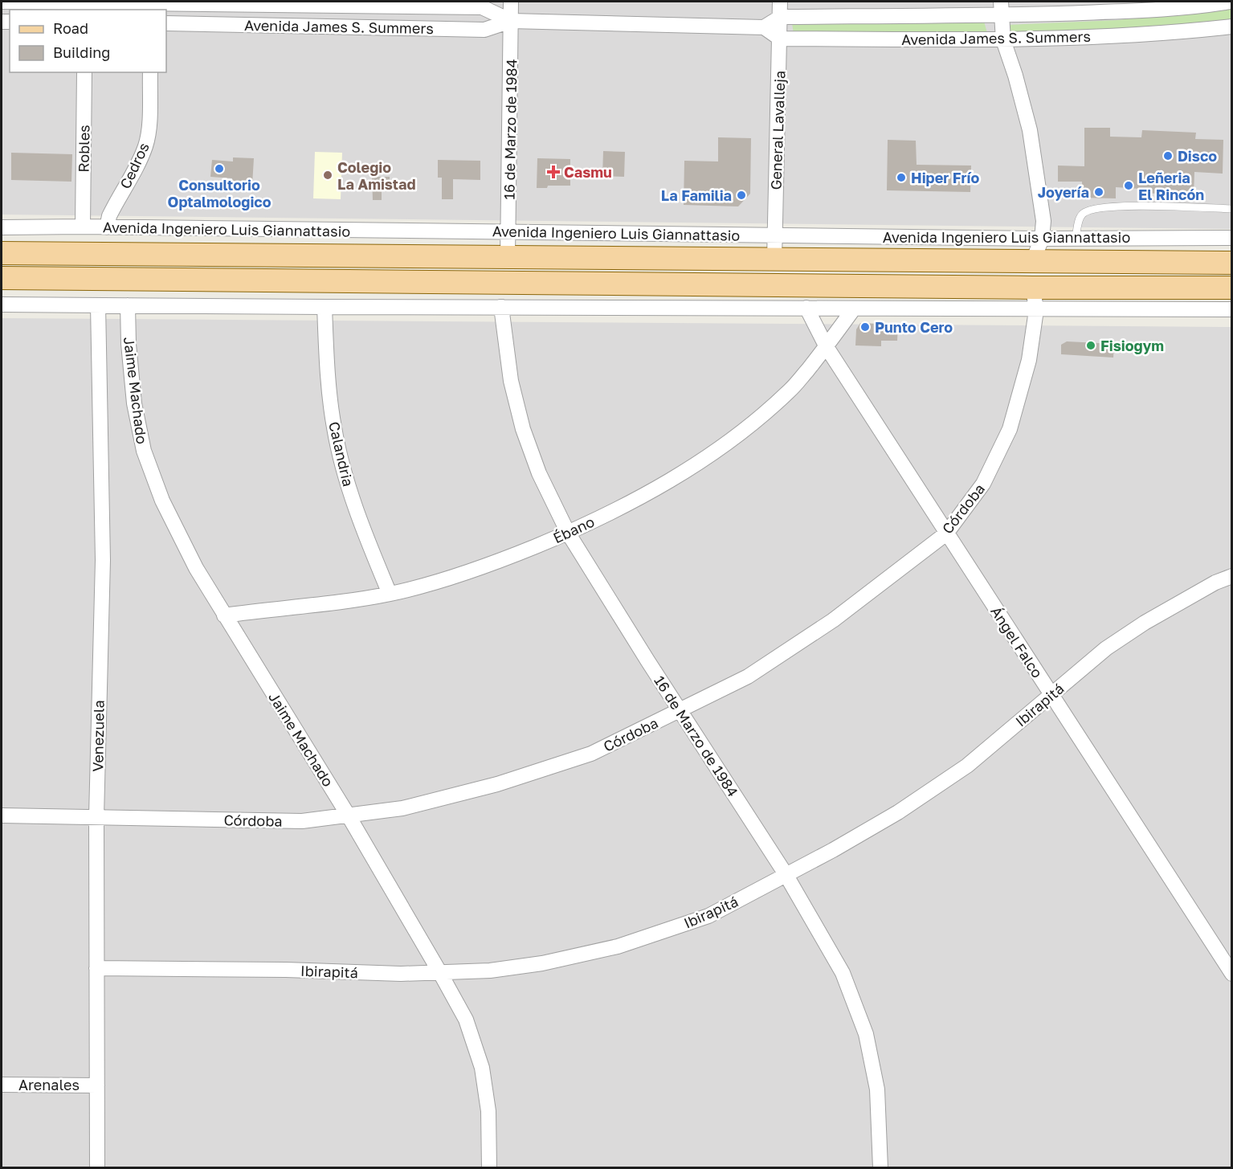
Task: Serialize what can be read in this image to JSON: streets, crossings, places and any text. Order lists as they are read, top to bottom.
{
  "streets": {
    "main road": ["Avenida Ingeniero Luis Giannattasio"],
    "street": [
      "Avenida James S. Summers",
      "16 de Marzo de 1984",
      "General Lavalleja",
      "Robles",
      "Cedros",
      "Jaime Machado",
      "Calandria",
      "Córdoba",
      "Ébano",
      "Ángel Falco",
      "Ibirapitá",
      "Venezuela",
      "Arenales"
    ]
  },
  "crossings": [
    ["Avenida James S. Summers", "16 de Marzo de 1984"],
    ["Avenida James S. Summers", "General Lavalleja"],
    ["16 de Marzo de 1984", "Avenida Ingeniero Luis Giannattasio"],
    ["16 de Marzo de 1984", "Córdoba"],
    ["16 de Marzo de 1984", "Ébano"],
    ["16 de Marzo de 1984", "Ibirapitá"],
    ["General Lavalleja", "Avenida Ingeniero Luis Giannattasio"],
    ["Robles", "Avenida Ingeniero Luis Giannattasio"],
    ["Cedros", "Avenida Ingeniero Luis Giannattasio"],
    ["Jaime Machado", "Córdoba"],
    ["Jaime Machado", "Ébano"],
    ["Jaime Machado", "Ibirapitá"],
    ["Calandria", "Ébano"],
    ["Córdoba", "Ángel Falco"],
    ["Córdoba", "Venezuela"],
    ["Ébano", "Ángel Falco"],
    ["Ángel Falco", "Ibirapitá"],
    ["Ibirapitá", "Venezuela"],
    ["Venezuela", "Arenales"]
  ],
  "places": {
    "other": [
      "Disco",
      "Consultorio Optalmologico",
      "Colegio La Amistad",
      "Hiper Frío",
      "Leñeria El Rincón",
      "Joyería",
      "La Familia",
      "Punto Cero",
      "Fisiogym"
    ],
    "health": ["Casmu"]
  },
  "legend": ["Road", "Building"]
}
